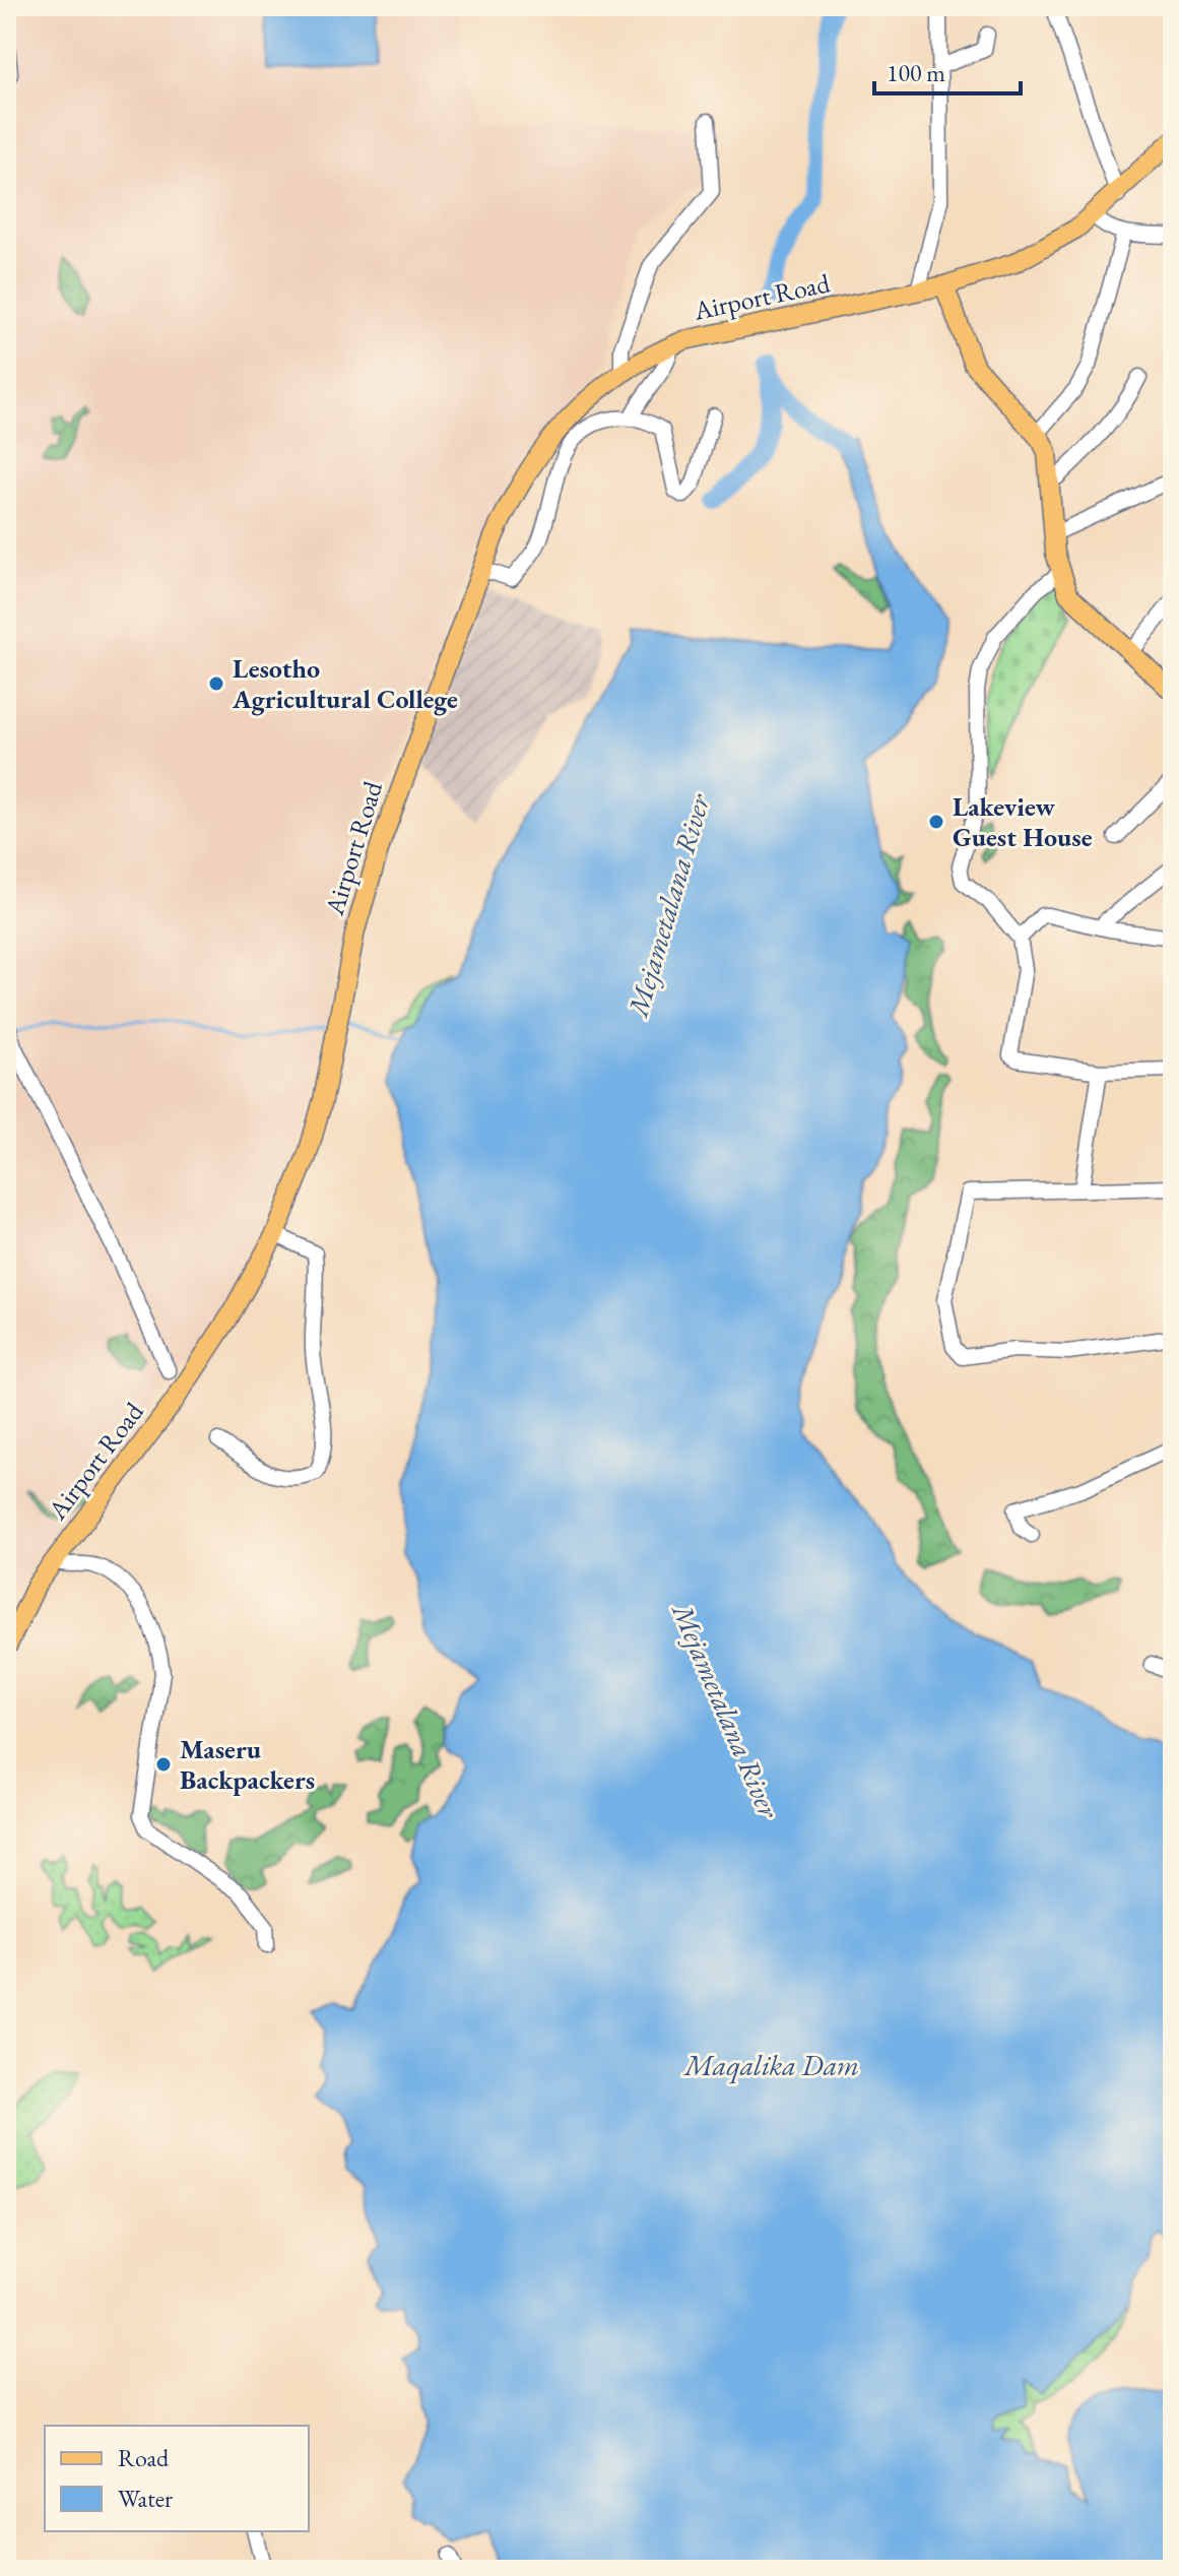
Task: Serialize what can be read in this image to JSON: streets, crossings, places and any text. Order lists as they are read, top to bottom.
{
  "streets": {
    "main road": ["Airport Road"]
  },
  "water": ["Mejametalana River", "Maqalika Dam"],
  "places": ["Lesotho Agricultural College", "Lakeview Guest House", "Maseru Backpackers"],
  "legend": ["Road", "Water"],
  "scale_bar": "100 m"
}
